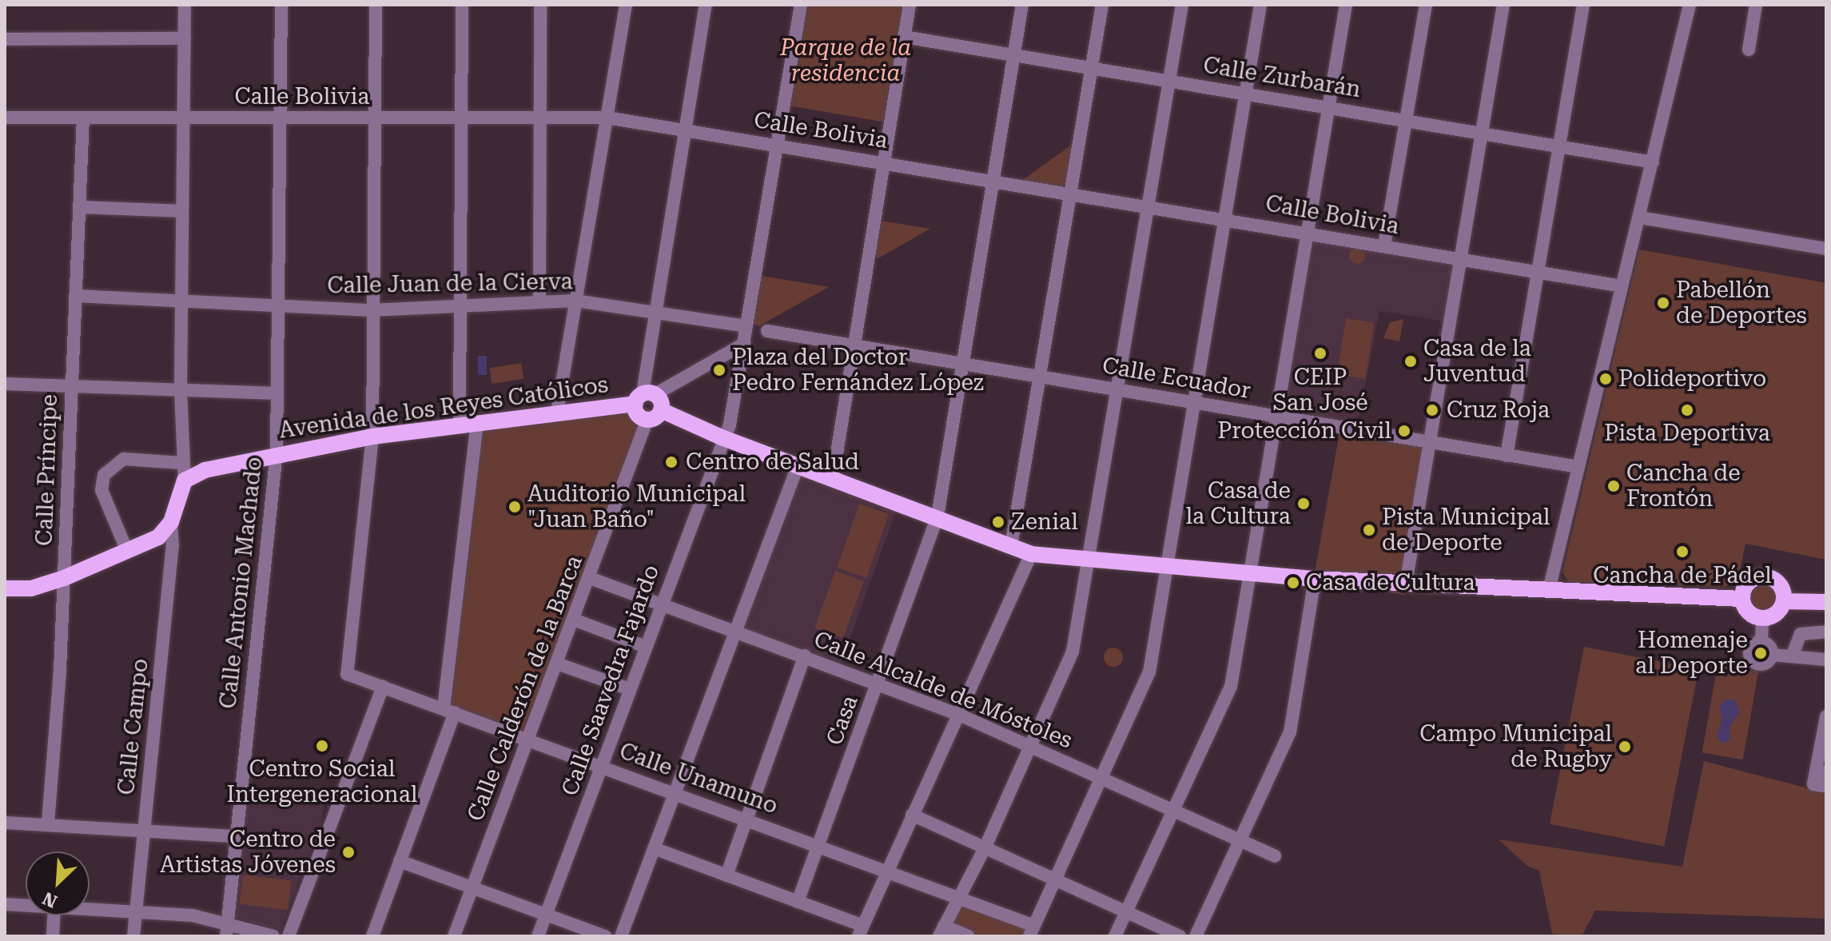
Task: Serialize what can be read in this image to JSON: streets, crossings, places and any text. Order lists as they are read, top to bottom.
{
  "streets": {
    "main road": ["Avenida de los Reyes Católicos"],
    "street": [
      "Calle Zurbarán",
      "Calle Bolivia",
      "Calle Juan de la Cierva",
      "Calle Ecuador",
      "Calle Príncipe",
      "Calle Antonio Machado",
      "Calle Saavedra Fajardo",
      "Calle Calderón de la Barca",
      "Calle Alcalde de Móstoles",
      "Casa",
      "Calle Campo",
      "Calle Unamuno"
    ]
  },
  "crossings": [
    ["Calle Zurbarán", "Casa"],
    ["Calle Bolivia", "Calle Príncipe"],
    ["Calle Bolivia", "Calle Antonio Machado"],
    ["Calle Bolivia", "Calle Saavedra Fajardo"],
    ["Calle Bolivia", "Calle Calderón de la Barca"],
    ["Calle Bolivia", "Casa"],
    ["Calle Juan de la Cierva", "Calle Príncipe"],
    ["Calle Juan de la Cierva", "Calle Antonio Machado"],
    ["Calle Juan de la Cierva", "Calle Saavedra Fajardo"],
    ["Calle Juan de la Cierva", "Calle Calderón de la Barca"],
    ["Calle Ecuador", "Casa"],
    ["Avenida de los Reyes Católicos", "Calle Antonio Machado"],
    ["Avenida de los Reyes Católicos", "Calle Calderón de la Barca"],
    ["Avenida de los Reyes Católicos", "Calle Unamuno"],
    ["Calle Saavedra Fajardo", "Calle Alcalde de Móstoles"],
    ["Calle Saavedra Fajardo", "Calle Unamuno"],
    ["Calle Calderón de la Barca", "Calle Alcalde de Móstoles"],
    ["Calle Calderón de la Barca", "Calle Unamuno"],
    ["Calle Alcalde de Móstoles", "Casa"],
    ["Casa", "Calle Unamuno"]
  ],
  "parks": ["Parque de la residencia"],
  "places": [
    "Pabellón de Deportes",
    "CEIP San José",
    "Casa de la Juventud",
    "Plaza del Doctor Pedro Fernández López",
    "Polideportivo",
    "Cruz Roja",
    "Pista Deportiva",
    "Protección Civil",
    "Centro de Salud",
    "Cancha de Frontón",
    "Casa de la Cultura",
    "Auditorio Municipal \"Juan Baño\"",
    "Zenial",
    "Pista Municipal de Deporte",
    "Cancha de Pádel",
    "Casa de Cultura",
    "Homenaje al Deporte",
    "Centro Social Intergeneracional",
    "Campo Municipal de Rugby",
    "Centro de Artistas Jóvenes"
  ],
  "north": "bottom left"
}
